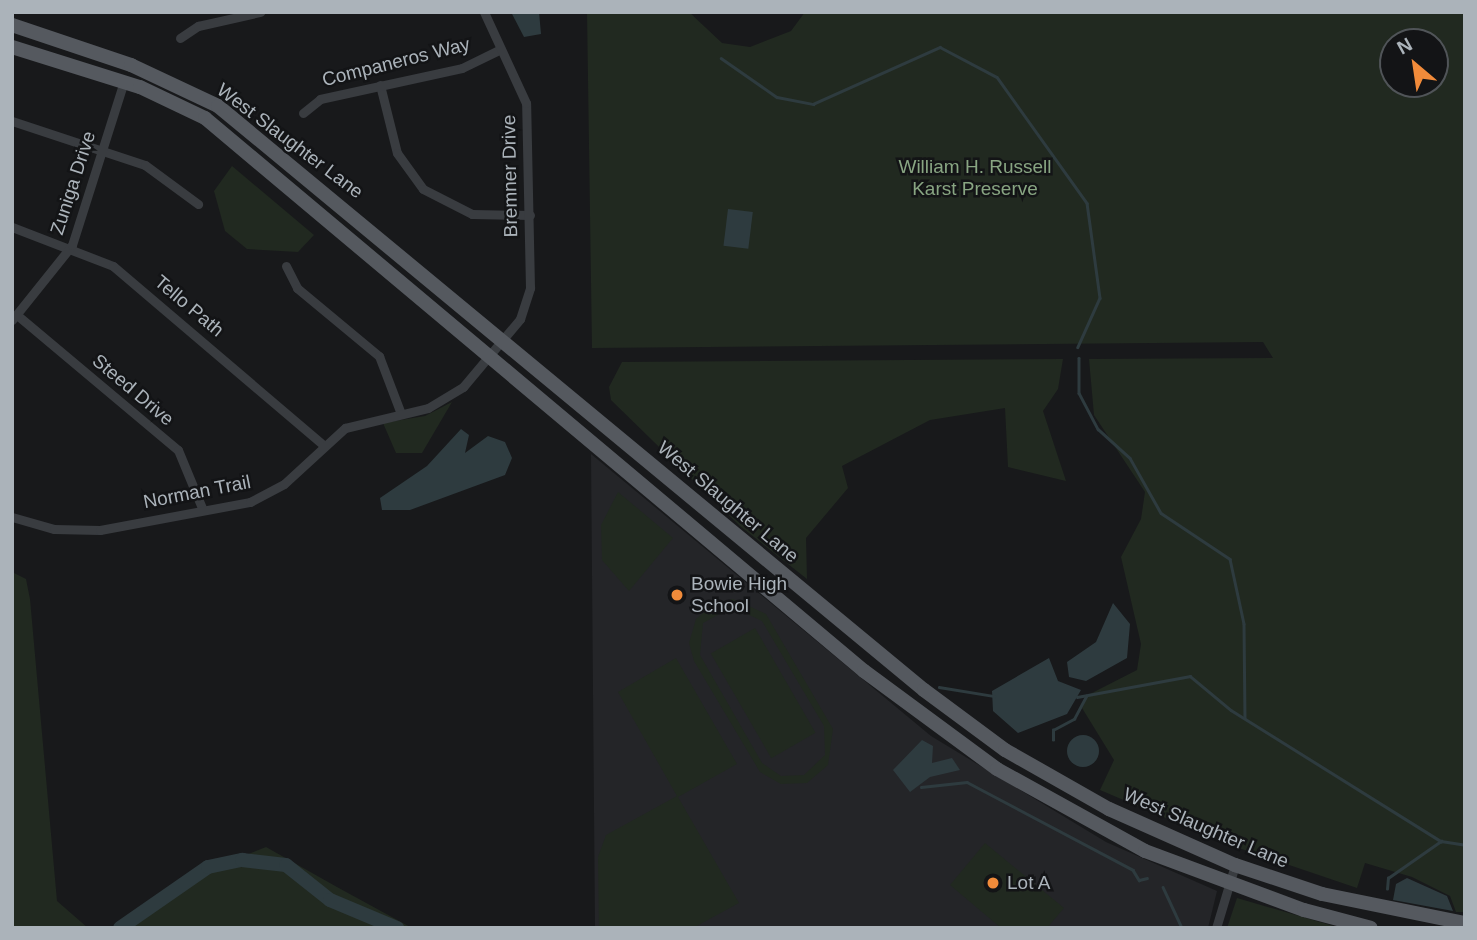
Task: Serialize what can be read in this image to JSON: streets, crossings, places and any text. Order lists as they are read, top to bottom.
{
  "streets": {
    "main road": ["West Slaughter Lane"],
    "street": [
      "Companeros Way",
      "Bremner Drive",
      "Zuniga Drive",
      "Tello Path",
      "Steed Drive",
      "Norman Trail"
    ]
  },
  "crossings": [
    ["Companeros Way", "Bremner Drive"],
    ["West Slaughter Lane", "Bremner Drive"],
    ["West Slaughter Lane", "Zuniga Drive"],
    ["West Slaughter Lane", "Norman Trail"],
    ["Bremner Drive", "Norman Trail"],
    ["Zuniga Drive", "Tello Path"],
    ["Zuniga Drive", "Steed Drive"],
    ["Tello Path", "Norman Trail"],
    ["Steed Drive", "Norman Trail"]
  ],
  "parks": ["William H. Russell Karst Preserve"],
  "places": ["Bowie High School", "Lot A"],
  "north": "top left"
}
